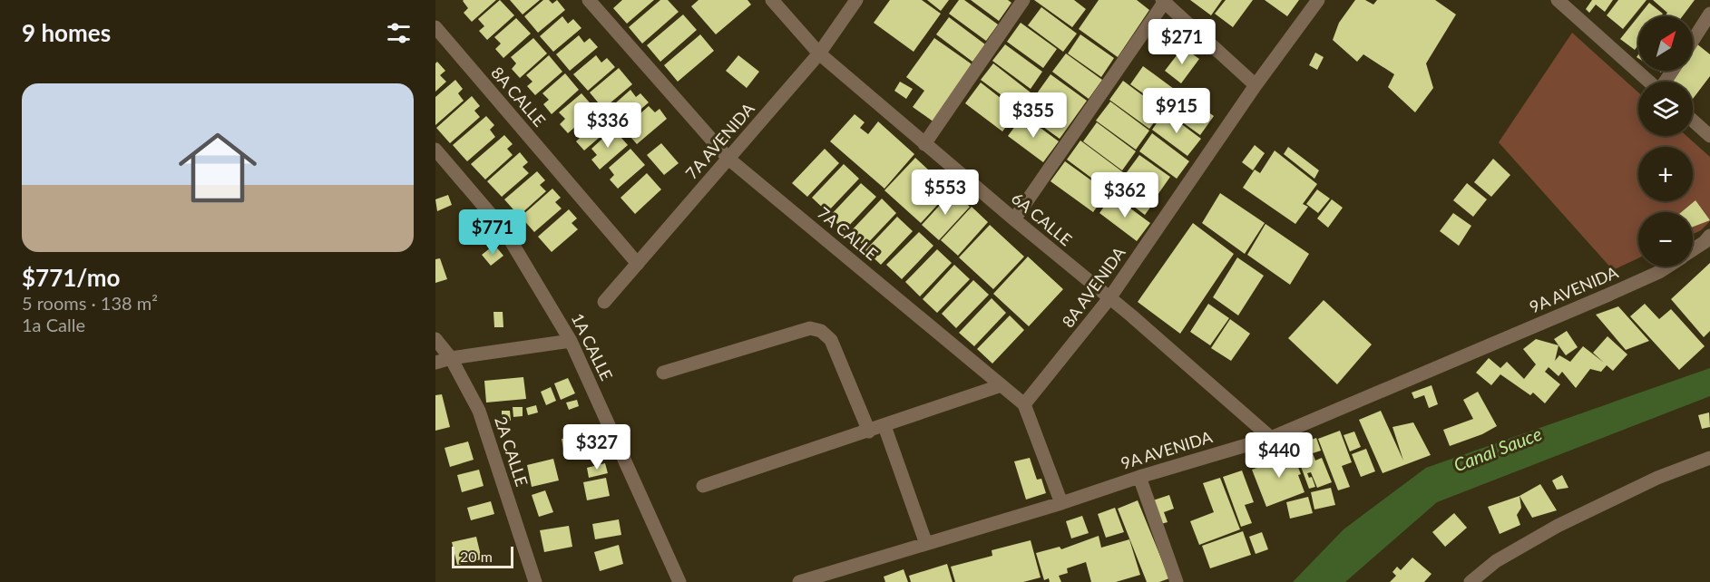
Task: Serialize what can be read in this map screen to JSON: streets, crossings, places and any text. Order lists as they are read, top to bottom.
{
  "streets": {
    "street": [
      "8A CALLE",
      "7A AVENIDA",
      "6A CALLE",
      "7A CALLE",
      "8A AVENIDA",
      "9A AVENIDA",
      "1A CALLE",
      "2A CALLE"
    ]
  },
  "crossings": [
    ["8A CALLE", "7A AVENIDA"],
    ["7A AVENIDA", "6A CALLE"],
    ["7A AVENIDA", "7A CALLE"],
    ["6A CALLE", "8A AVENIDA"],
    ["6A CALLE", "9A AVENIDA"],
    ["7A CALLE", "8A AVENIDA"],
    ["7A CALLE", "9A AVENIDA"]
  ],
  "water": ["Canal Sauce"],
  "scale_bar": "20 m",
  "north": "top right",
  "page": {
    "heading": "9 homes",
    "map_buttons": ["+", "−"],
    "price": [
      "$271",
      "$915",
      "$355",
      "$336",
      "$553",
      "$362",
      "$771",
      "$327",
      "$440"
    ],
    "list": [
      {
        "name": "$771/mo",
        "note": "5 rooms · 138 m² · 1a Calle"
      }
    ],
    "scale": "20 m"
  }
}
